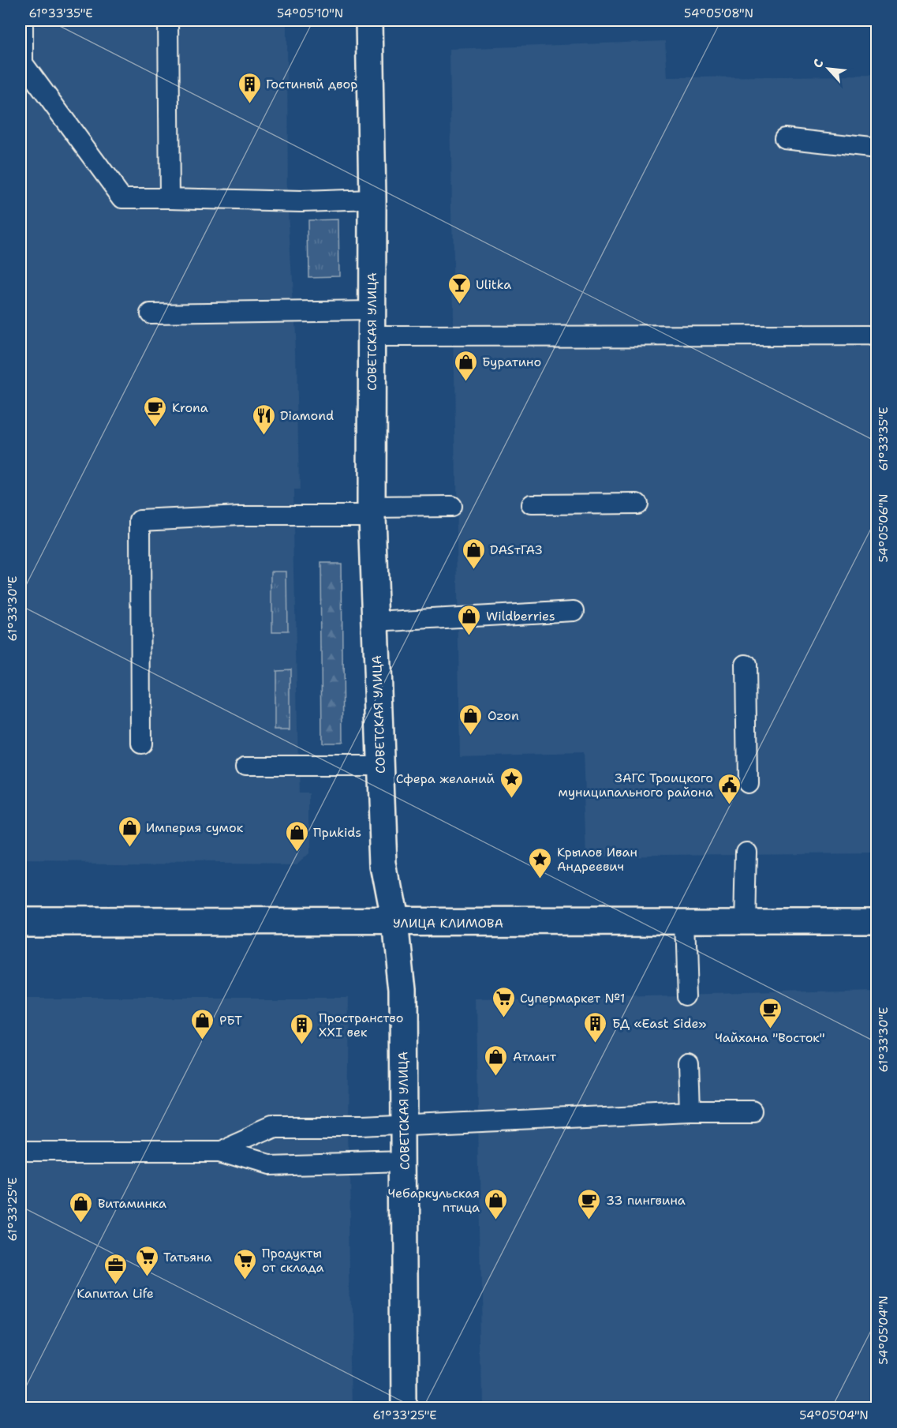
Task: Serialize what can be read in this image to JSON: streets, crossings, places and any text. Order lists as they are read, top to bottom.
{
  "streets": {
    "street": ["СОВЕТСКАЯ УЛИЦА", "УЛИЦА КЛИМОВА"]
  },
  "crossings": [
    ["СОВЕТСКАЯ УЛИЦА", "УЛИЦА КЛИМОВА"]
  ],
  "places": {
    "building": ["Гостиный двор", "БД «East Side»", "Пространство XXI век"],
    "bar": ["Ulitka"],
    "shop": [
      "Буратино",
      "DASтГАЗ",
      "Wildberries",
      "Ozon",
      "Империя сумок",
      "Приkids",
      "РБТ",
      "Атлант",
      "Чебаркульская птица",
      "Витаминка"
    ],
    "cafe": ["Krona", "Чайхана \"Восток\"", "33 пингвина"],
    "restaurant": ["Diamond"],
    "place": ["Сфера желаний", "Крылов Иван Андреевич"],
    "public building": ["ЗАГС Троицкого муниципального района"],
    "supermarket": ["Супермаркет №1", "Татьяна", "Продукты от склада"],
    "office": ["Капитал Life"]
  },
  "north": "top left",
  "coordinates": [
    "61°33'35\"E",
    "54°05'10\"N",
    "54°05'08\"N",
    "54°05'06\"N",
    "61°33'30\"E",
    "61°33'25\"E",
    "54°05'04\"N"
  ]
}
